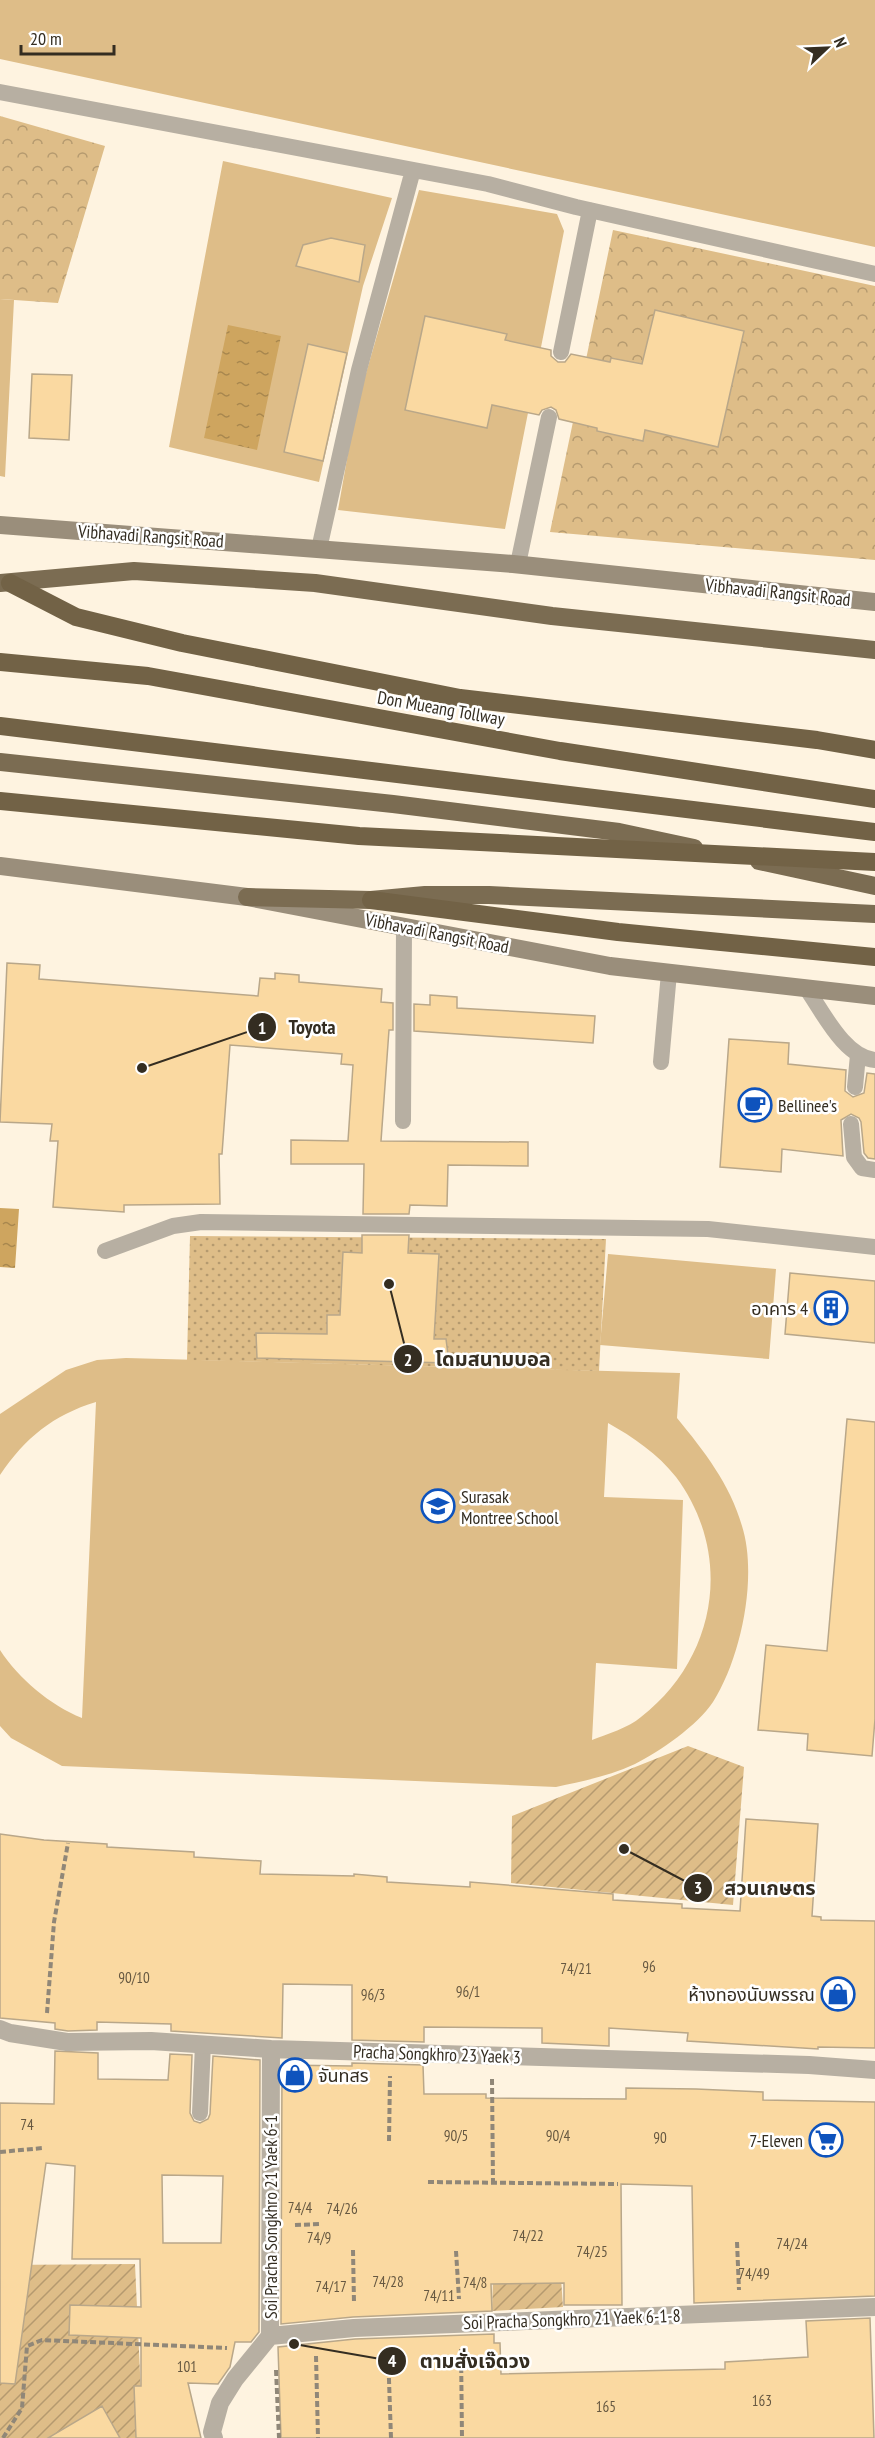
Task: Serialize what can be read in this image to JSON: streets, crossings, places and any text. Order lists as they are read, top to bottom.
{
  "streets": {
    "highway": ["Vibhavadi Rangsit Road", "Don Mueang Tollway"],
    "street": ["Pracha Songkhro 23 Yaek 3", "Soi Pracha Songkhro 21 Yaek 6-1", "Soi Pracha Songkhro 21 Yaek 6-1-8"]
  },
  "crossings": [
    ["Pracha Songkhro 23 Yaek 3", "Soi Pracha Songkhro 21 Yaek 6-1"],
    ["Soi Pracha Songkhro 21 Yaek 6-1", "Soi Pracha Songkhro 21 Yaek 6-1-8"]
  ],
  "places": {
    "other": [
      "Toyota",
      "โดมสนามบอล",
      "สวนเกษตร",
      "ตามสั่งเจ๊ดวง"
    ],
    "cafe": ["Bellinee's"],
    "building": ["อาคาร 4"],
    "school or university": ["Surasak Montree School"],
    "shop": ["ห้างทองนับพรรณ", "จันทสร"],
    "supermarket": ["7-Eleven"]
  },
  "house_numbers": [
    "96",
    "74/21",
    "90/10",
    "96/1",
    "96/3",
    "74",
    "90/5",
    "90/4",
    "90",
    "74/4",
    "74/26",
    "74/22",
    "74/9",
    "74/24",
    "74/25",
    "74/49",
    "74/28",
    "74/8",
    "74/17",
    "74/11",
    "101",
    "163",
    "165"
  ],
  "scale_bar": "20 m",
  "north": "top right"
}
